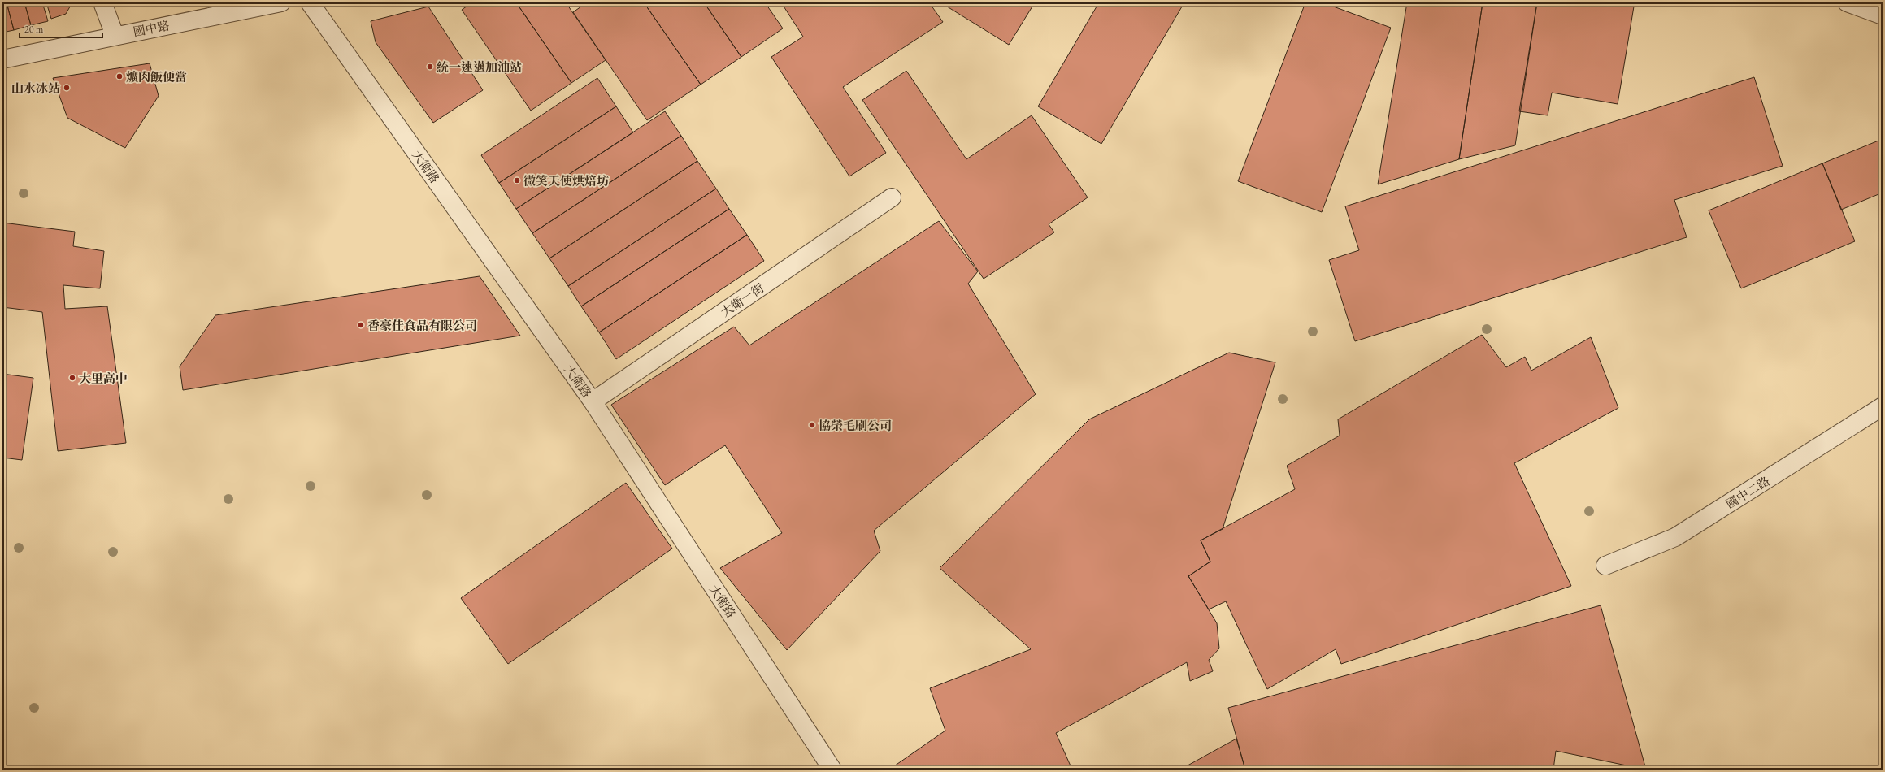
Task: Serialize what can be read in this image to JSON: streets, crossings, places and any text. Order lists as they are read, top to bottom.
{
  "streets": {
    "street": [
      "國中路",
      "大衛路",
      "大衛一街",
      "國中二路"
    ]
  },
  "crossings": [
    ["大衛路", "大衛一街"]
  ],
  "places": [
    "統一速邁加油站",
    "爌肉飯便當",
    "山水冰站",
    "微笑天使烘焙坊",
    "香豪佳食品有限公司",
    "大里高中",
    "協榮毛刷公司"
  ],
  "scale_bar": "20 m"
}
